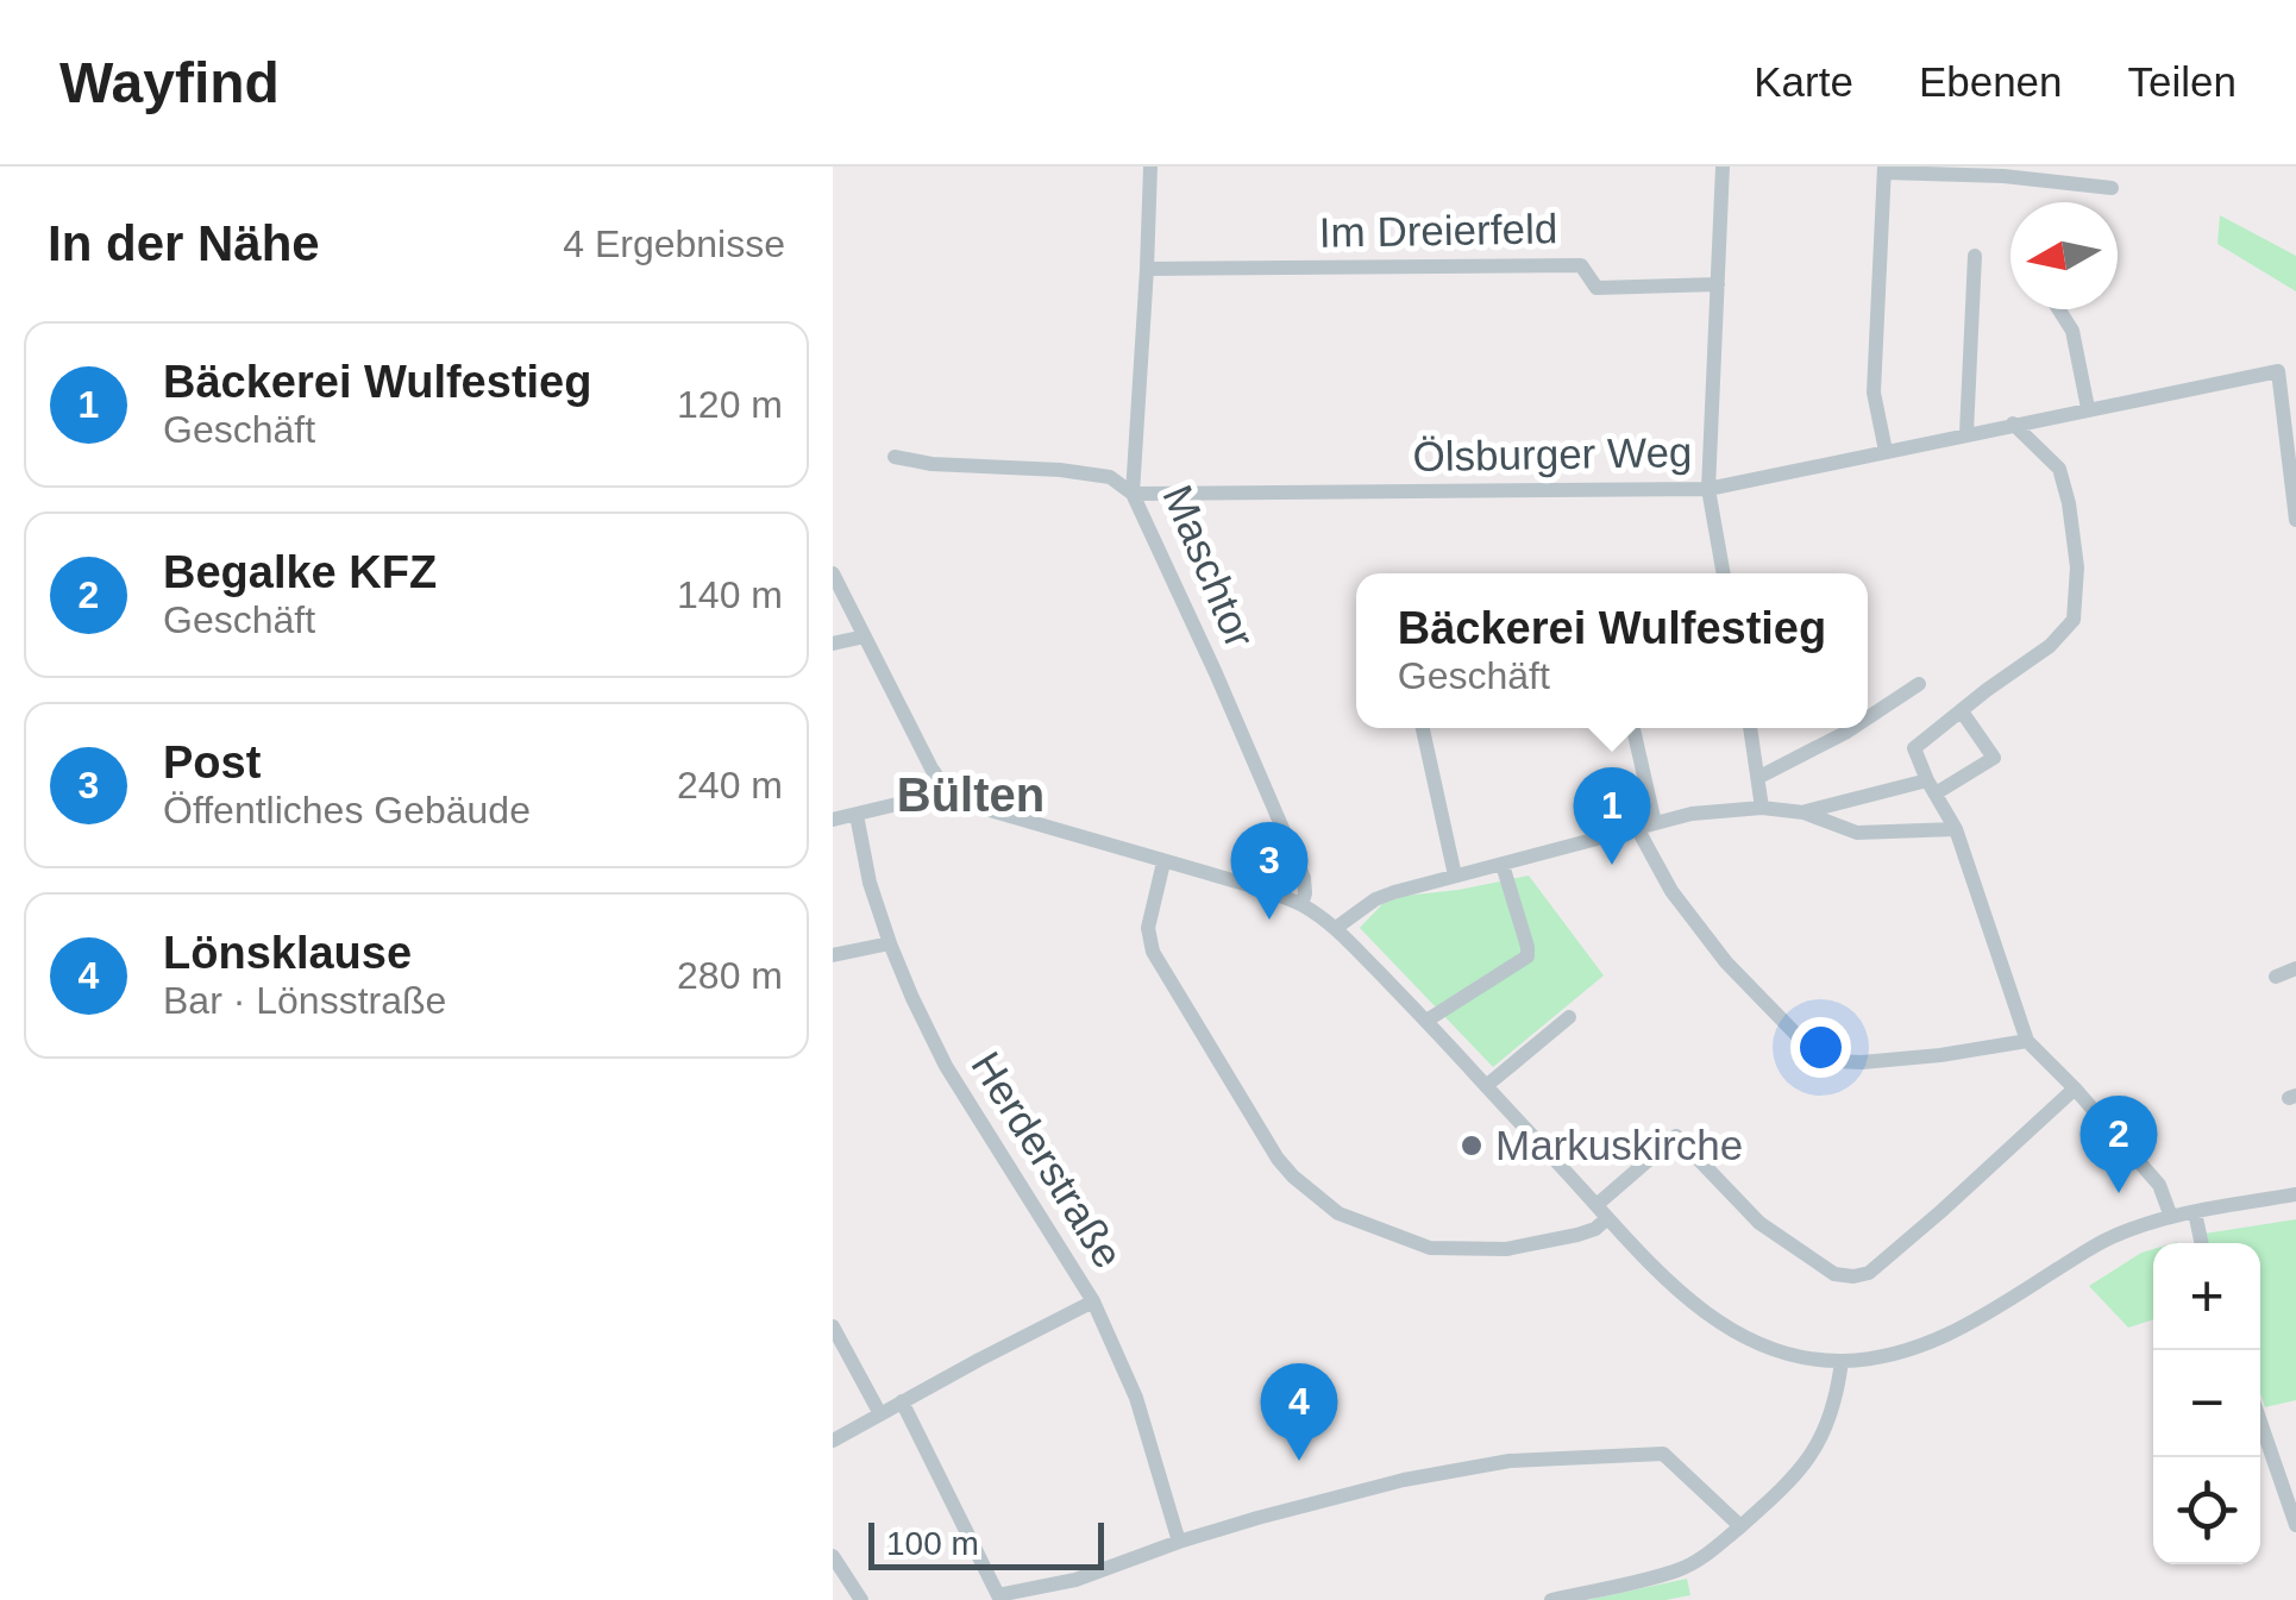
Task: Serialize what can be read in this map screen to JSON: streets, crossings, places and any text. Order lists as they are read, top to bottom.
{
  "streets": {
    "street": [
      "Im Dreierfeld",
      "Ölsburger Weg",
      "Maschtor",
      "Herderstraße"
    ]
  },
  "crossings": [
    ["Im Dreierfeld", "Maschtor"],
    ["Ölsburger Weg", "Maschtor"]
  ],
  "districts": ["Bülten"],
  "places": ["Markuskirche"],
  "scale_bar": "100 m",
  "north": "left",
  "page": {
    "header": "Wayfind",
    "nav": ["Karte", "Ebenen", "Teilen"],
    "heading": ["In der Nähe", "4 Ergebnisse"],
    "list": [
      {
        "mark": "1",
        "name": "Bäckerei Wulfestieg",
        "note": "Geschäft",
        "value": "120 m"
      },
      {
        "mark": "2",
        "name": "Begalke KFZ",
        "note": "Geschäft",
        "value": "140 m"
      },
      {
        "mark": "3",
        "name": "Post",
        "note": "Öffentliches Gebäude",
        "value": "240 m"
      },
      {
        "mark": "4",
        "name": "Lönsklause",
        "note": "Bar · Lönsstraße",
        "value": "280 m"
      }
    ],
    "popup": ["Bäckerei Wulfestieg", "Geschäft"],
    "pins": [
      "1",
      "3",
      "2",
      "4"
    ],
    "map_buttons": ["+", "−"],
    "scale": "100 m"
  }
}
